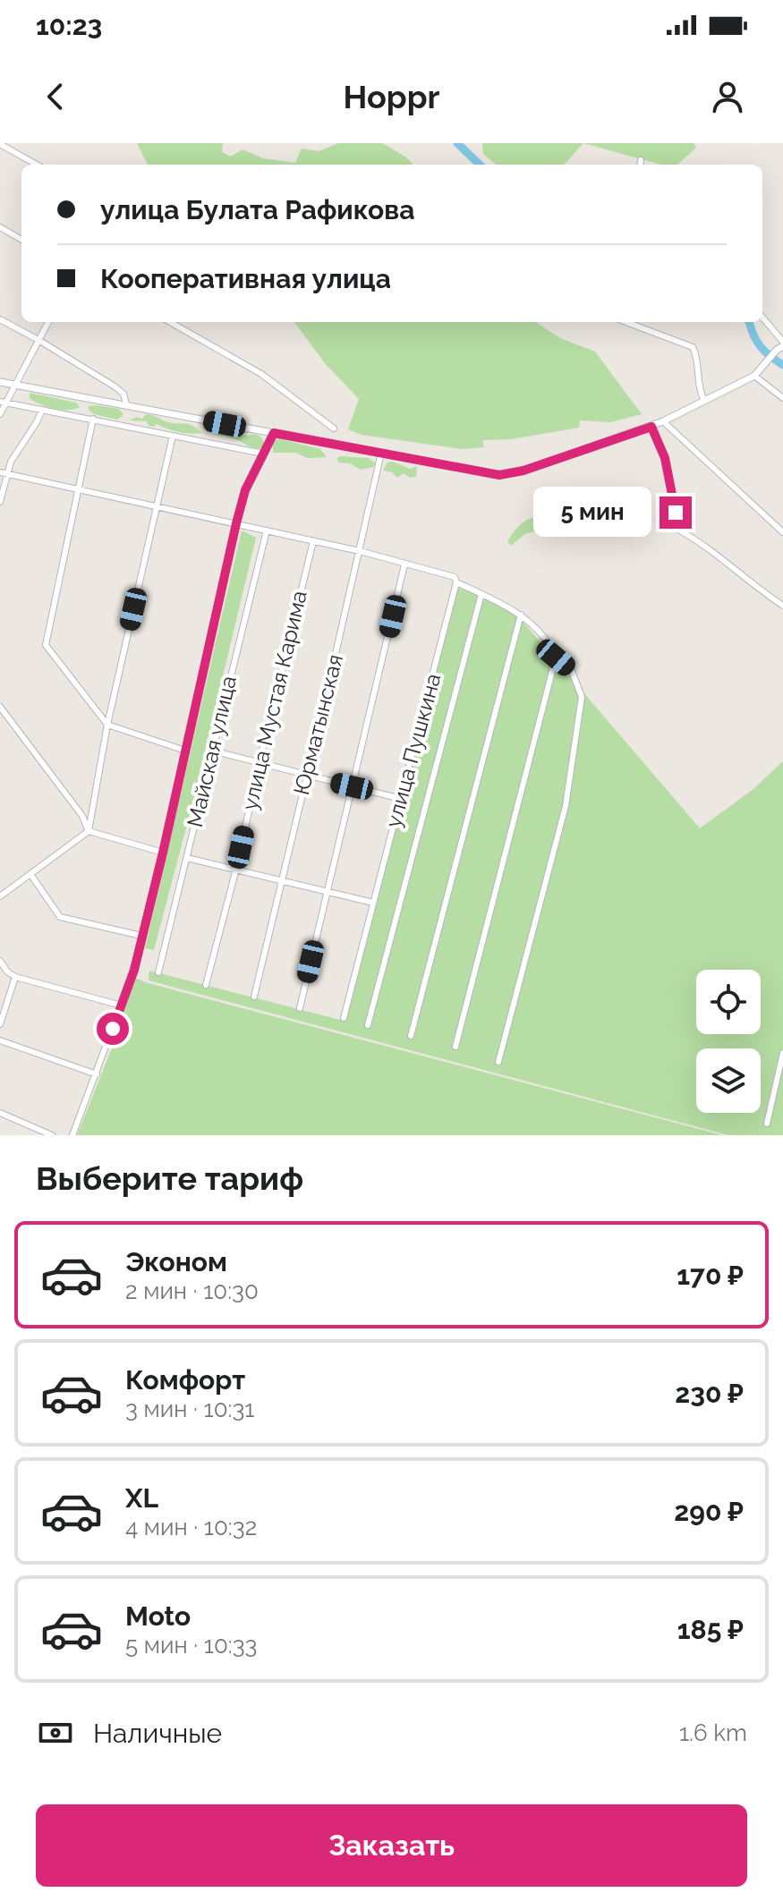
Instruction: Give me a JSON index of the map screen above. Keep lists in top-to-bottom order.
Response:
{
  "streets": {
    "street": [
      "улица Мустая Карима",
      "Юрматынская",
      "улица Пушкина",
      "Майская улица"
    ]
  },
  "page": {
    "status": "10:23",
    "header": "Hoppr",
    "banner": ["улица Булата Рафикова", "Кооперативная улица"],
    "bubble": "5 мин",
    "heading": "Выберите тариф",
    "list": [
      {
        "name": "Эконом",
        "note": "2 мин · 10:30",
        "value": "170 ₽"
      },
      {
        "name": "Комфорт",
        "note": "3 мин · 10:31",
        "value": "230 ₽"
      },
      {
        "name": "XL",
        "note": "4 мин · 10:32",
        "value": "290 ₽"
      },
      {
        "name": "Moto",
        "note": "5 мин · 10:33",
        "value": "185 ₽"
      }
    ],
    "pay": ["Наличные", "1.6 km"],
    "buttons": "Заказать"
  }
}
